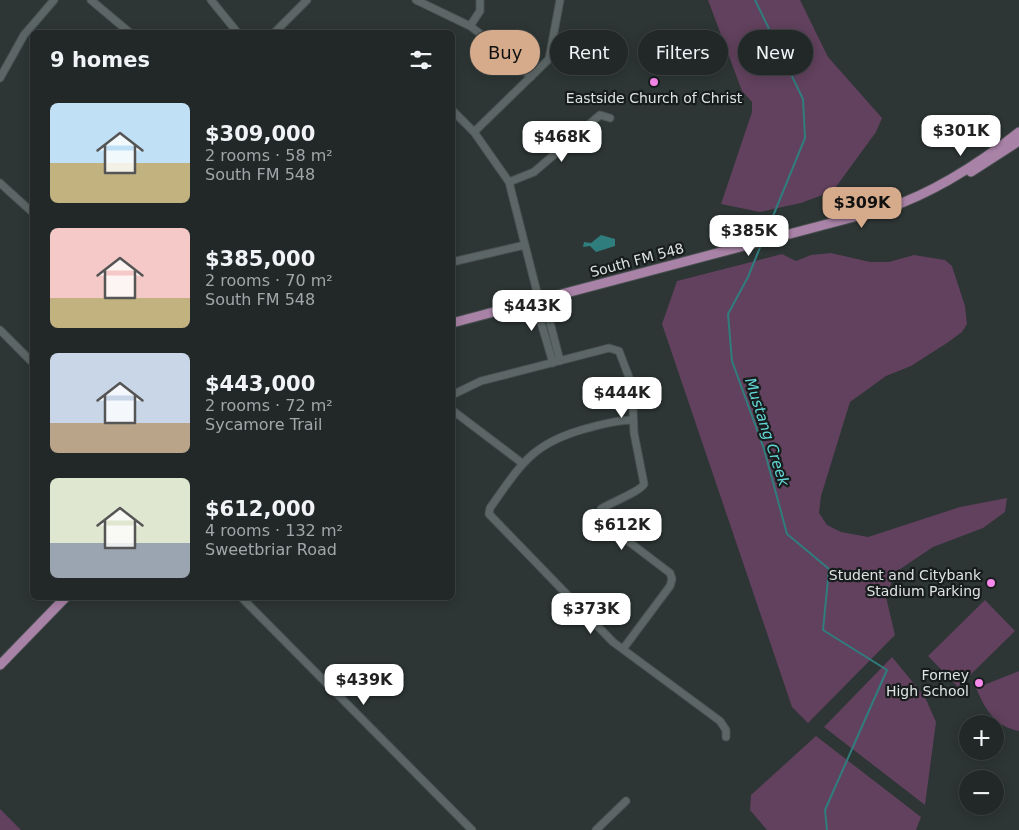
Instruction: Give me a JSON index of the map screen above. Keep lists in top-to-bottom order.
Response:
{
  "streets": {
    "main road": ["South FM 548"]
  },
  "water": ["Mustang Creek"],
  "places": ["Eastside Church of Christ", "Student and Citybank Stadium Parking", "Forney High School"],
  "page": {
    "chip": [
      "Buy",
      "Rent",
      "Filters",
      "New"
    ],
    "heading": "9 homes",
    "list": [
      {
        "name": "$309,000",
        "note": "2 rooms · 58 m² · South FM 548"
      },
      {
        "name": "$385,000",
        "note": "2 rooms · 70 m² · South FM 548"
      },
      {
        "name": "$443,000",
        "note": "2 rooms · 72 m² · Sycamore Trail"
      },
      {
        "name": "$612,000",
        "note": "4 rooms · 132 m² · Sweetbriar Road"
      }
    ],
    "price": [
      "$301K",
      "$468K",
      "$309K",
      "$385K",
      "$443K",
      "$444K",
      "$612K",
      "$373K",
      "$439K"
    ],
    "map_buttons": ["+", "−"]
  }
}
